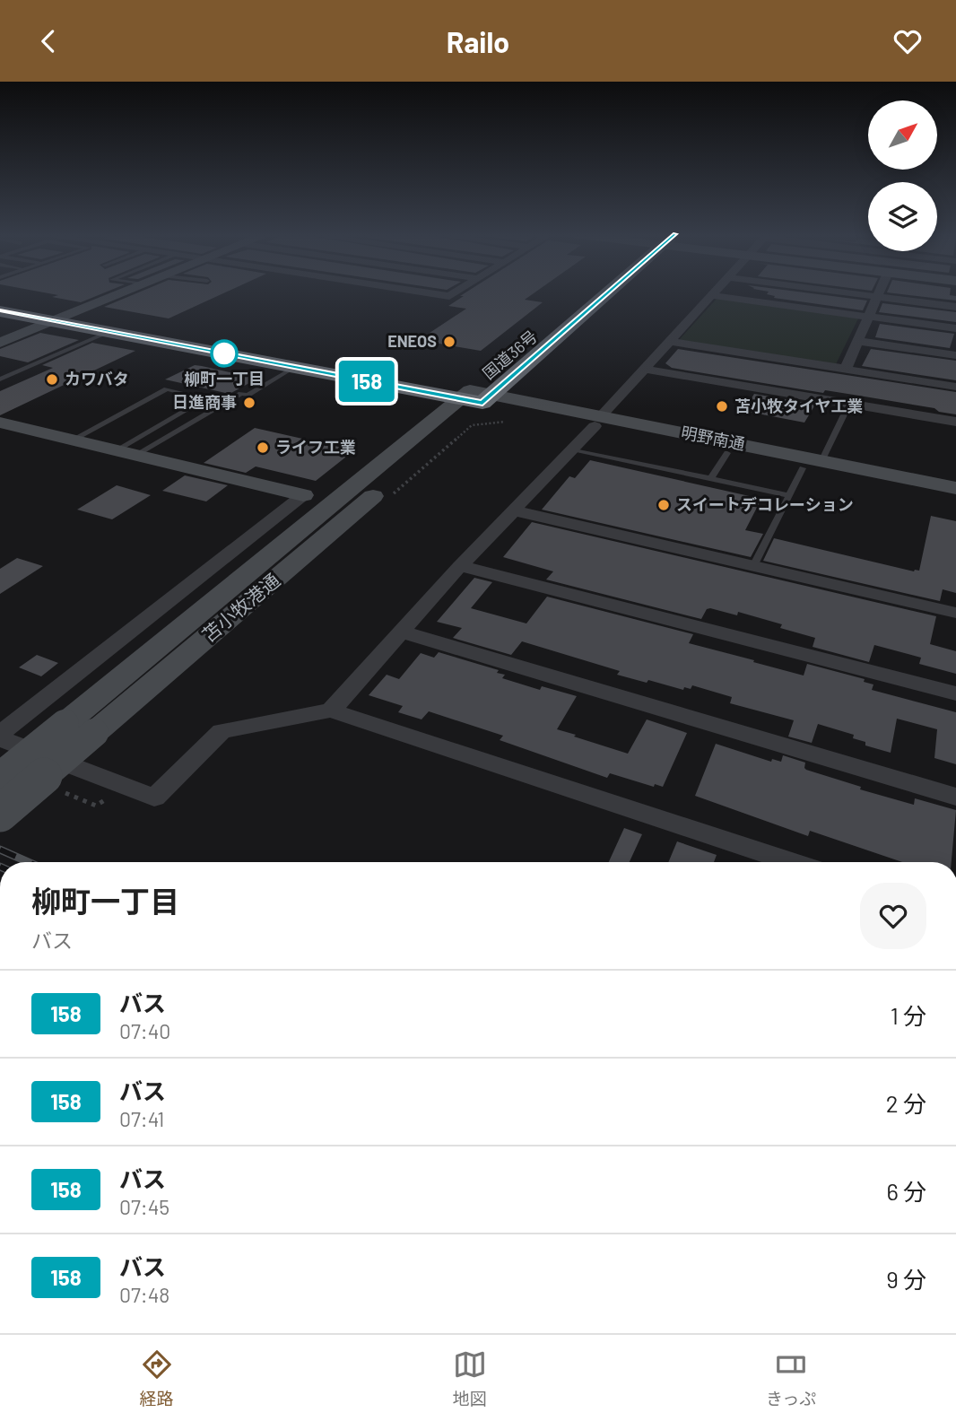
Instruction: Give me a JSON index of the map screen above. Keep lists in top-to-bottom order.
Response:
{
  "streets": {
    "highway": ["国道36号"],
    "street": ["明野南通", "苫小牧港通"]
  },
  "crossings": [
    ["国道36号", "明野南通"],
    ["国道36号", "苫小牧港通"],
    ["明野南通", "苫小牧港通"]
  ],
  "places": [
    "ENEOS",
    "柳町一丁目",
    "カワバタ",
    "日進商事",
    "苫小牧タイヤ工業",
    "ライフ工業",
    "スイートデコレーション"
  ],
  "lines": ["bus line 158"],
  "north": "top right",
  "page": {
    "header": "Railo",
    "on_map": "158",
    "heading": ["柳町一丁目", "バス"],
    "list": [
      {
        "mark": "158",
        "name": "バス",
        "note": "07:40",
        "value": "1 分"
      },
      {
        "mark": "158",
        "name": "バス",
        "note": "07:41",
        "value": "2 分"
      },
      {
        "mark": "158",
        "name": "バス",
        "note": "07:45",
        "value": "6 分"
      },
      {
        "mark": "158",
        "name": "バス",
        "note": "07:48",
        "value": "9 分"
      }
    ],
    "tabs": ["経路", "地図", "きっぷ"]
  }
}
